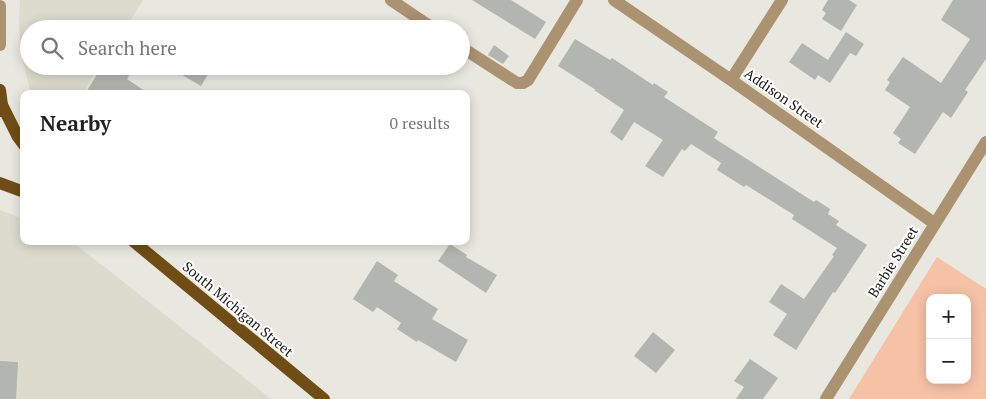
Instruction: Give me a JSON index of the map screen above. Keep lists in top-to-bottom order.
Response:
{
  "streets": {
    "main road": ["South Michigan Street"],
    "street": ["Addison Street", "Barbie Street"]
  },
  "crossings": [
    ["Addison Street", "Barbie Street"]
  ],
  "page": {
    "search": "Search here",
    "heading": ["Nearby", "0 results"],
    "map_buttons": ["+", "−"]
  }
}
